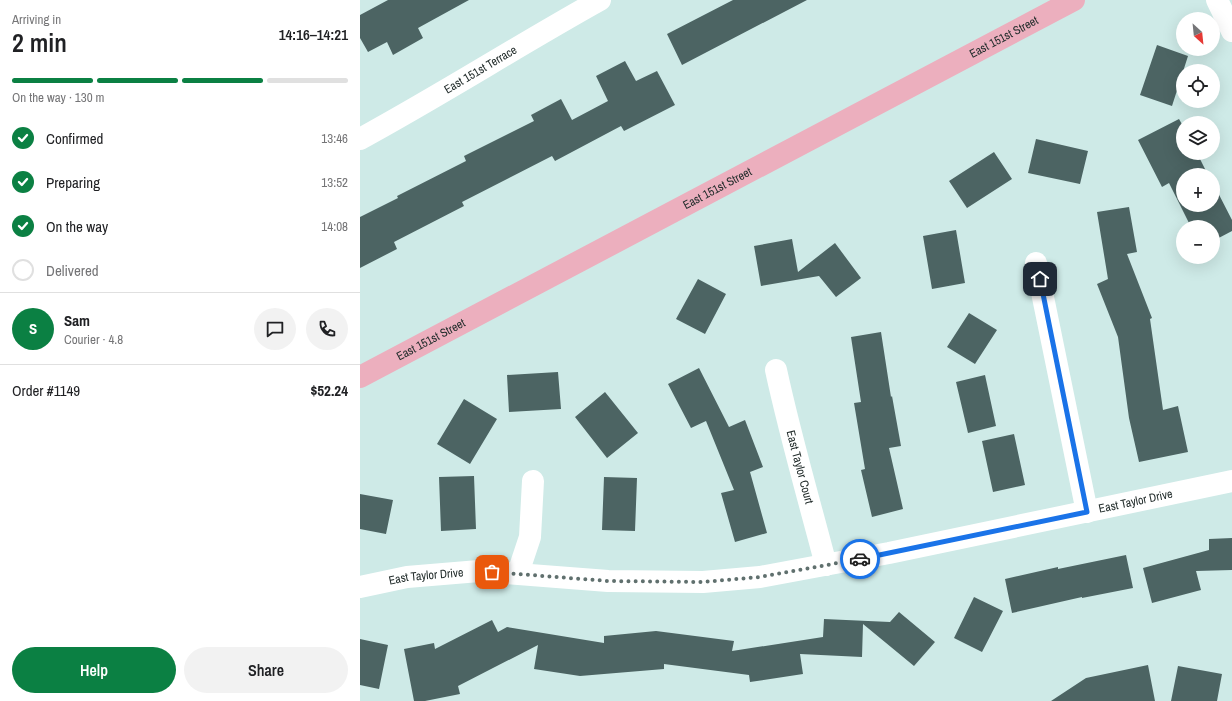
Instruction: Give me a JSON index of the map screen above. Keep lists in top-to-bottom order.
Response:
{
  "streets": {
    "main road": ["East 151st Street"],
    "street": ["East 151st Terrace", "East Taylor Court", "East Taylor Drive"]
  },
  "crossings": [
    ["East Taylor Court", "East Taylor Drive"]
  ],
  "north": "bottom right",
  "page": {
    "heading": ["2 min", "Arriving in", "14:16–14:21"],
    "panel": [
      "Sam",
      "Courier · 4.8",
      "Order #1149",
      "$52.24"
    ],
    "map_buttons": ["+", "−"],
    "bar": "On the way · 130 m",
    "list": [
      ["Confirmed", "13:46"],
      ["Preparing", "13:52"],
      ["On the way", "14:08"],
      "Delivered"
    ],
    "round": "S",
    "buttons": ["Help", "Share"]
  }
}
